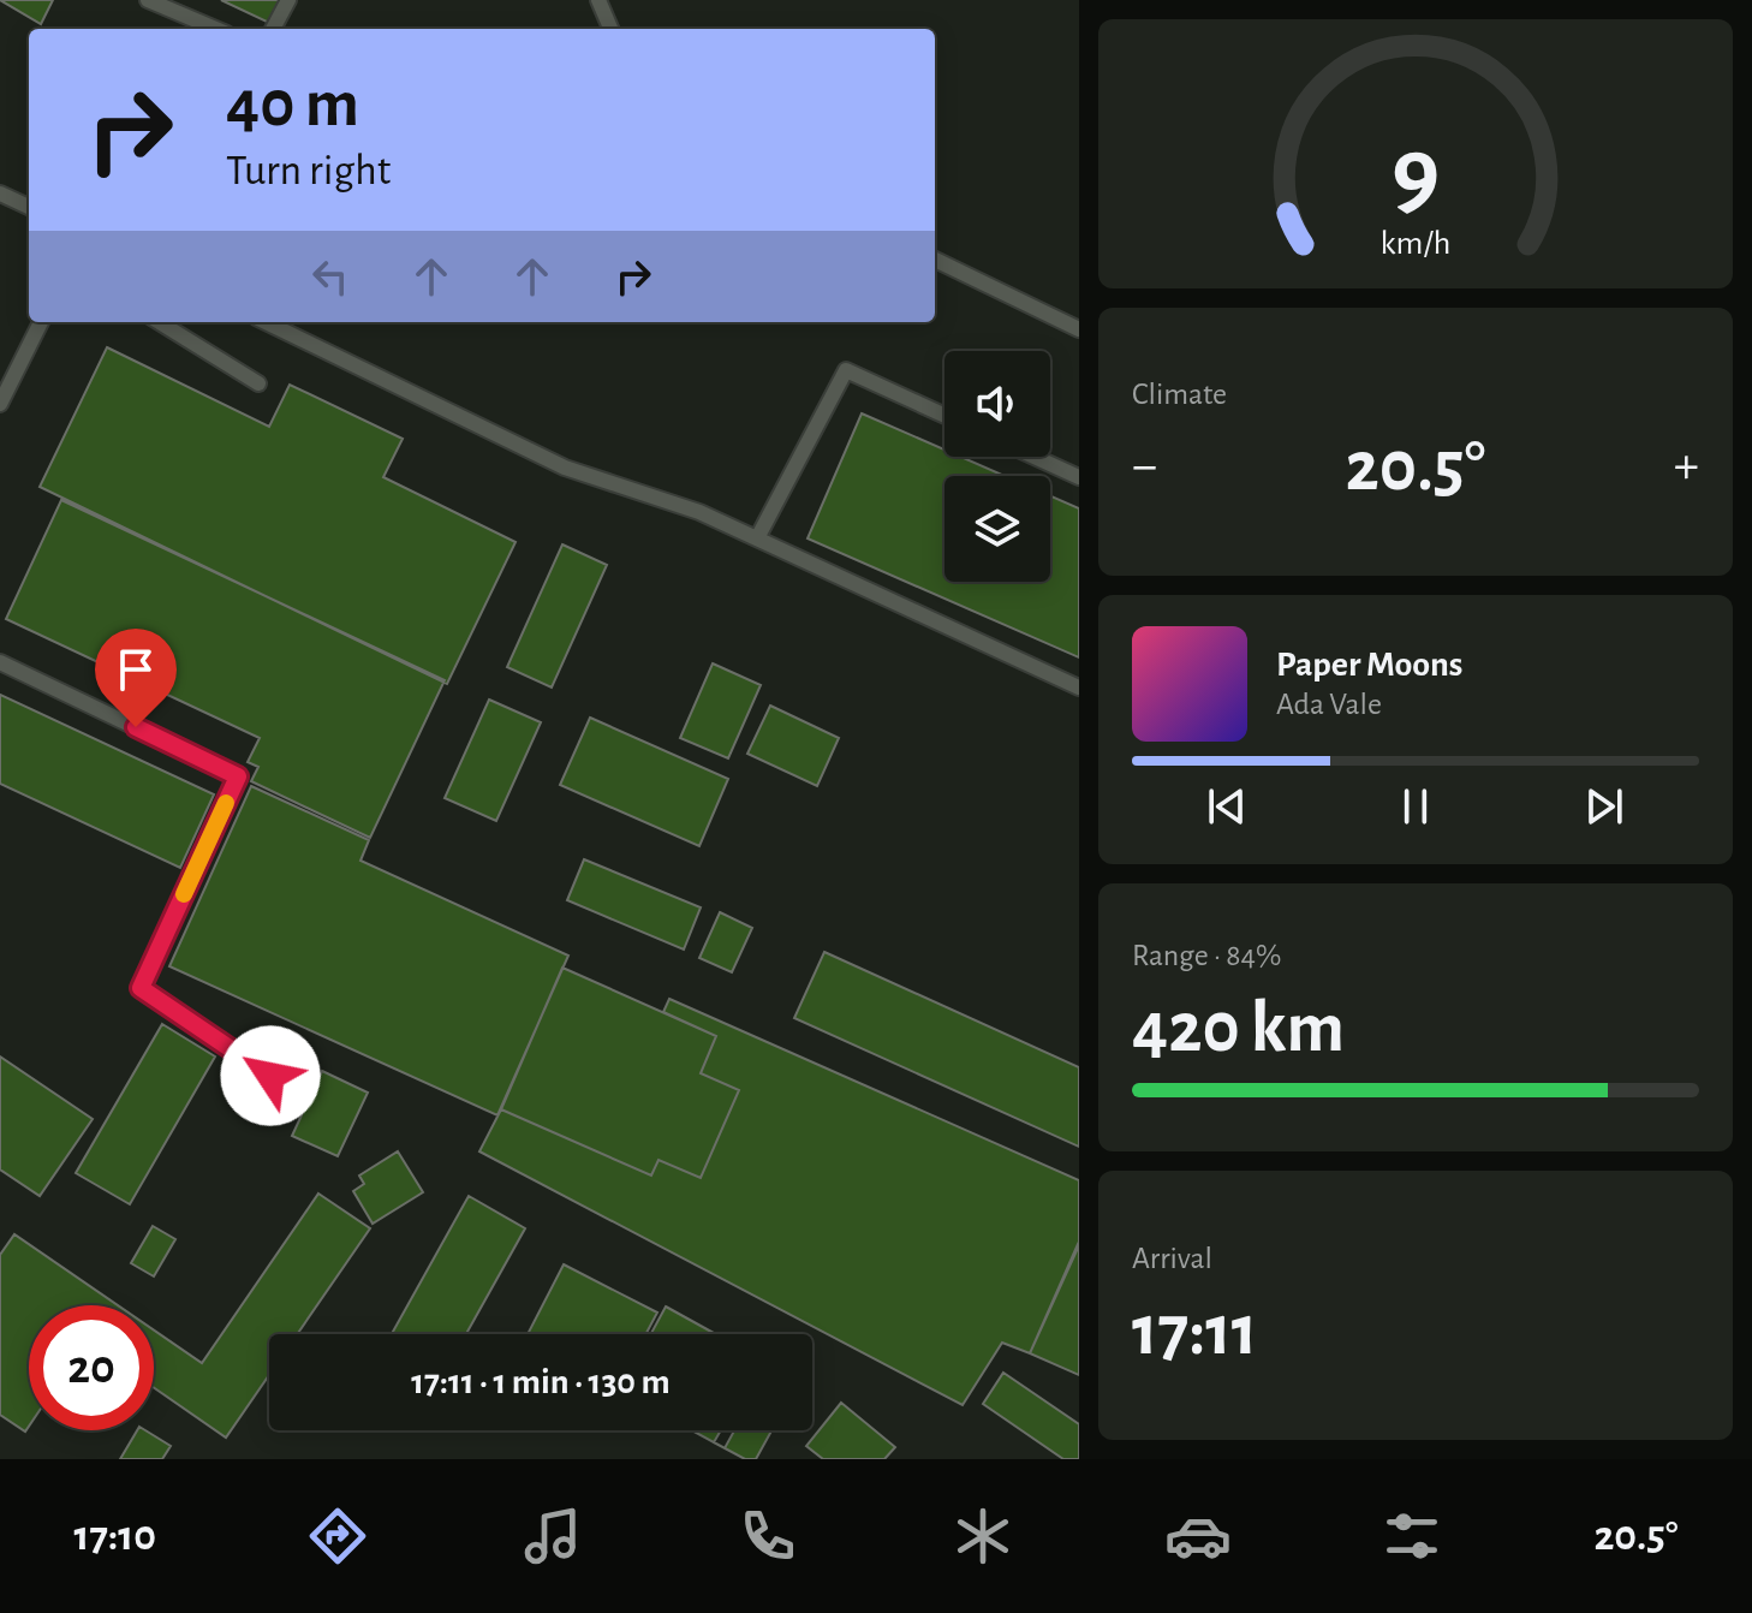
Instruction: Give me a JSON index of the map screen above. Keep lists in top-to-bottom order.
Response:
{
  "page": {
    "turn": ["40 m", "Turn right"],
    "tile": [
      "Climate",
      ["Range · 84%", "420 km"],
      ["Arrival", "17:11"]
    ],
    "heat": ["−", "20.5°", "+"],
    "song": ["Paper Moons", "Ada Vale"],
    "limit": "20",
    "trip": "17:11 · 1 min · 130 m",
    "tabs": ["17:10", "20.5°"],
    "gauge": ["9", "km/h"]
  }
}
